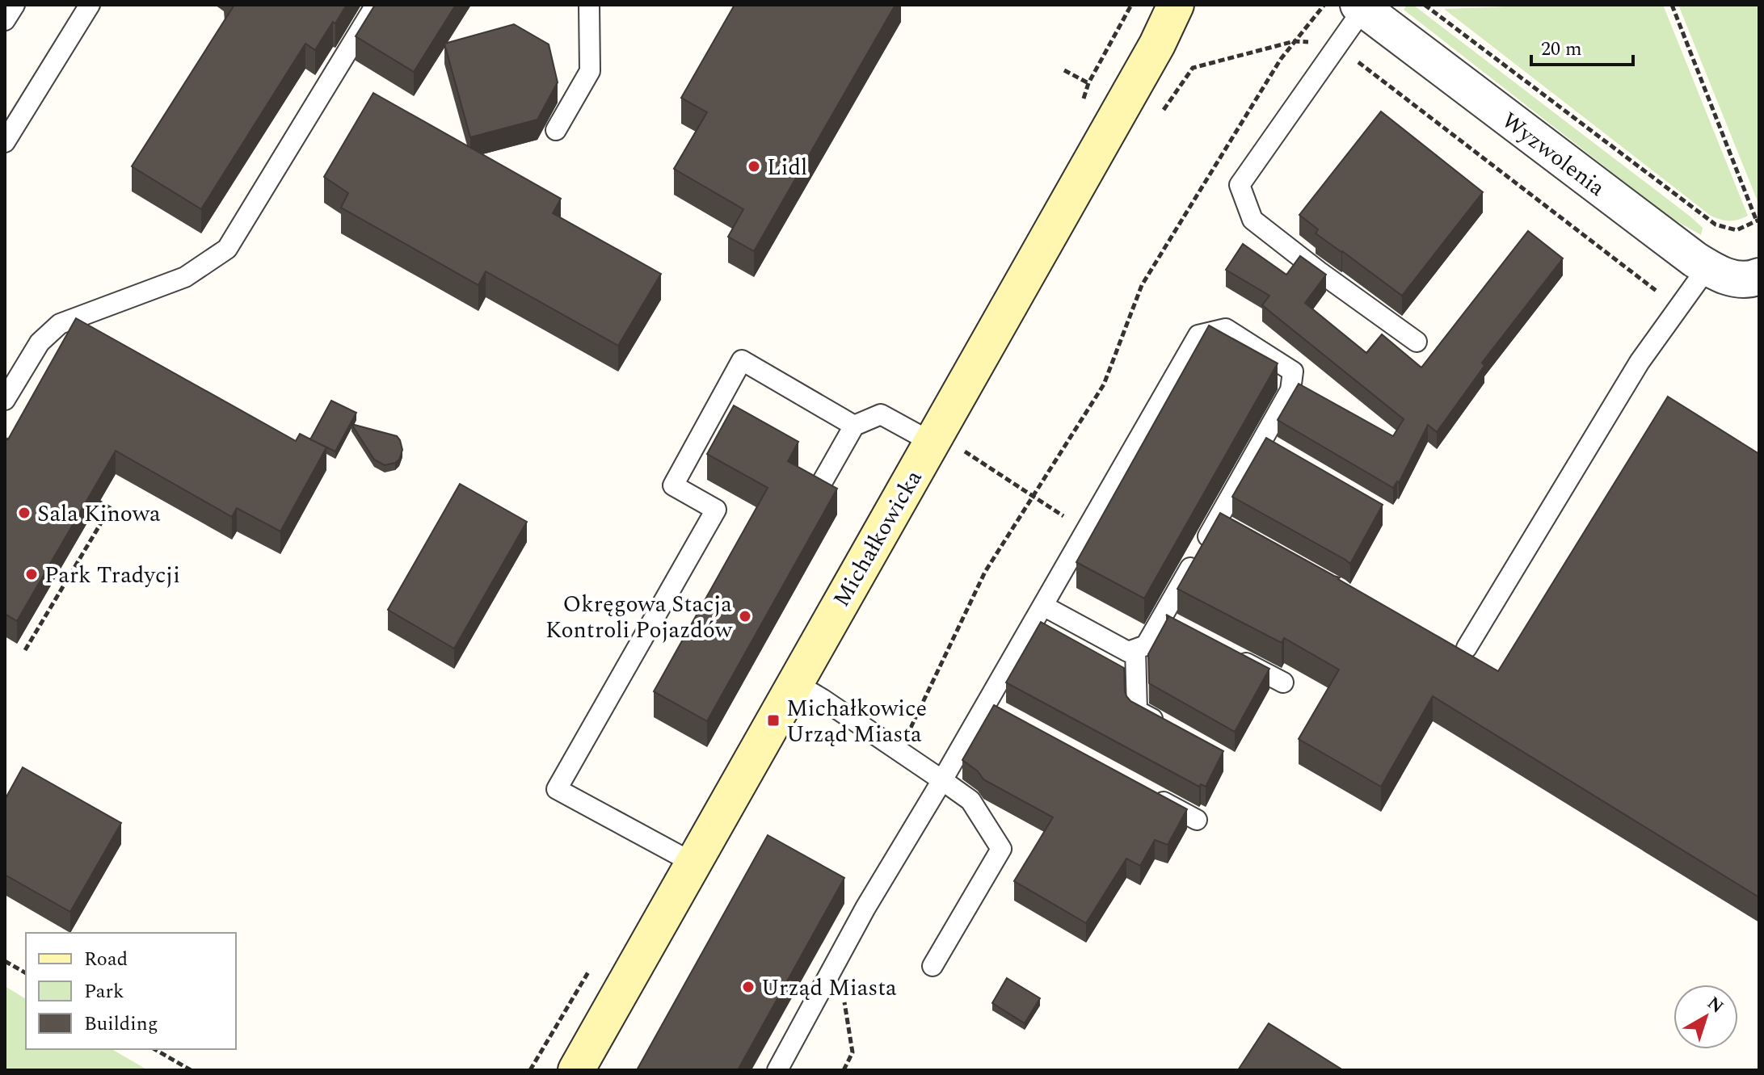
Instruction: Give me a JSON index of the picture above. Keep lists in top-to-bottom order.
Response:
{
  "streets": {
    "street": ["Wyzwolenia", "Michałkowicka"]
  },
  "places": {
    "other": [
      "Lidl",
      "Sala Kinowa",
      "Park Tradycji",
      "Okręgowa Stacja Kontroli Pojazdów",
      "Urząd Miasta"
    ],
    "transit": ["Michałkowice Urząd Miasta"]
  },
  "legend": ["Road", "Park", "Building"],
  "scale_bar": "20 m",
  "north": "top right"
}
